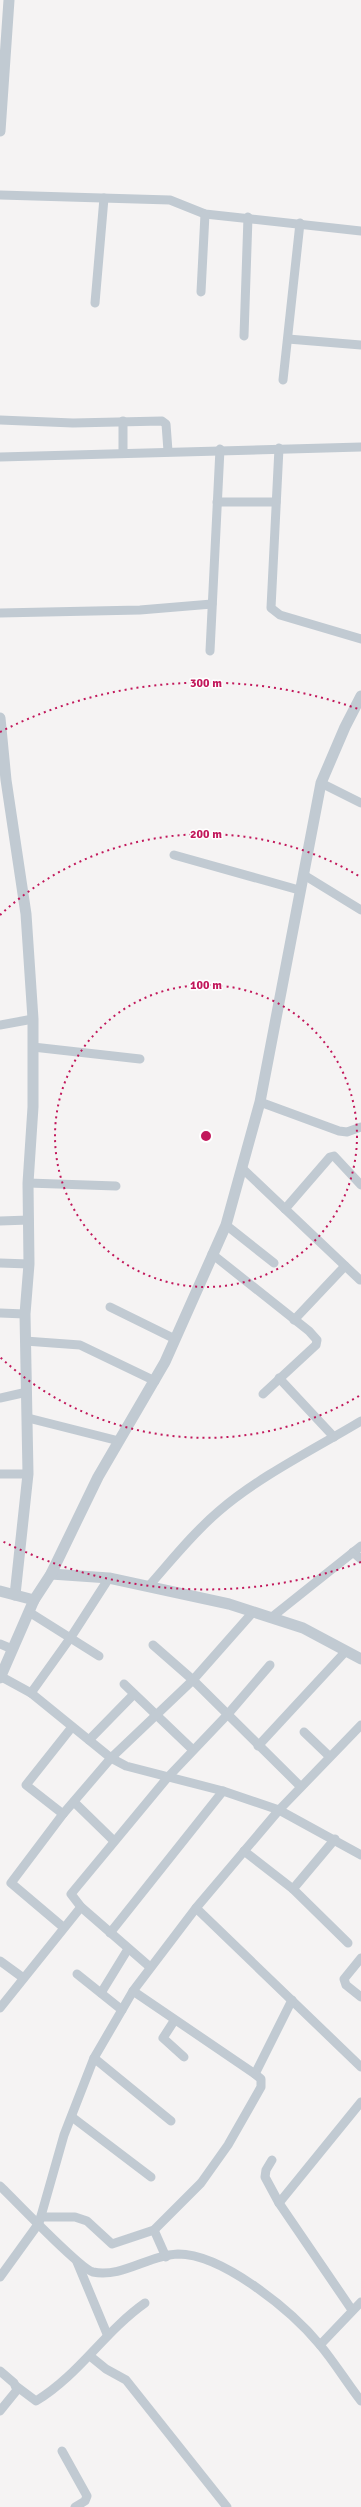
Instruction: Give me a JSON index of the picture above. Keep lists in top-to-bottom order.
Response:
{
  "rings": ["300 m", "200 m", "100 m"]
}
